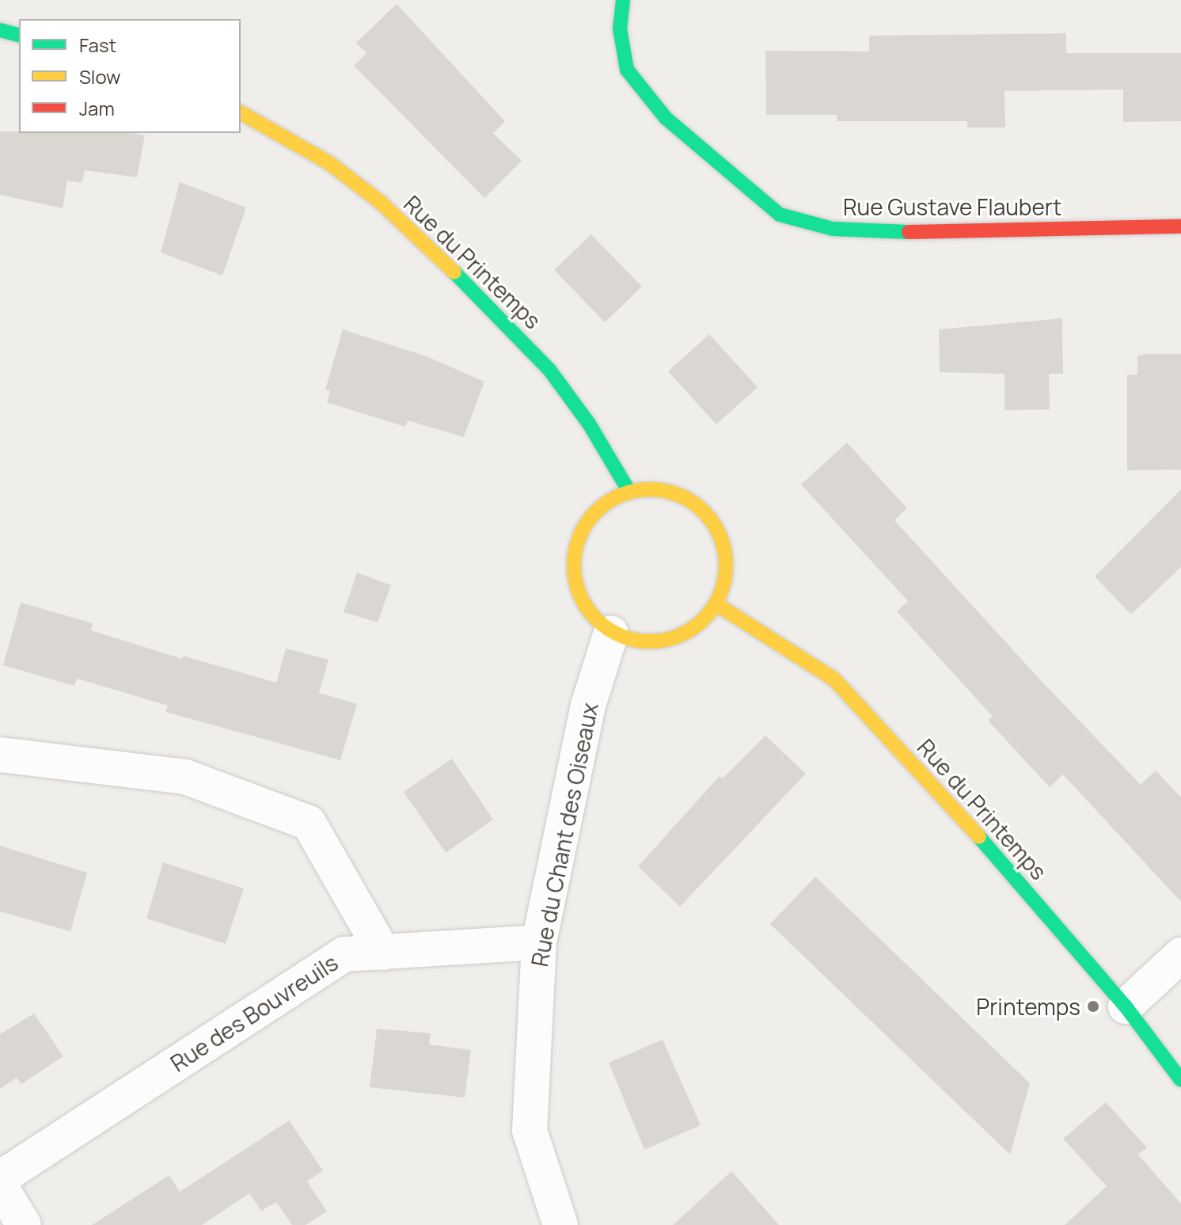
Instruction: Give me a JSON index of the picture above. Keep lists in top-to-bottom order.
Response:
{
  "streets": {
    "main road": ["Rue Gustave Flaubert", "Rue du Printemps"],
    "street": ["Rue du Chant des Oiseaux", "Rue des Bouvreuils"]
  },
  "crossings": [
    ["Rue du Printemps", "Rue du Chant des Oiseaux"],
    ["Rue du Chant des Oiseaux", "Rue des Bouvreuils"]
  ],
  "places": ["Printemps"],
  "legend": ["Fast", "Slow", "Jam"]
}
